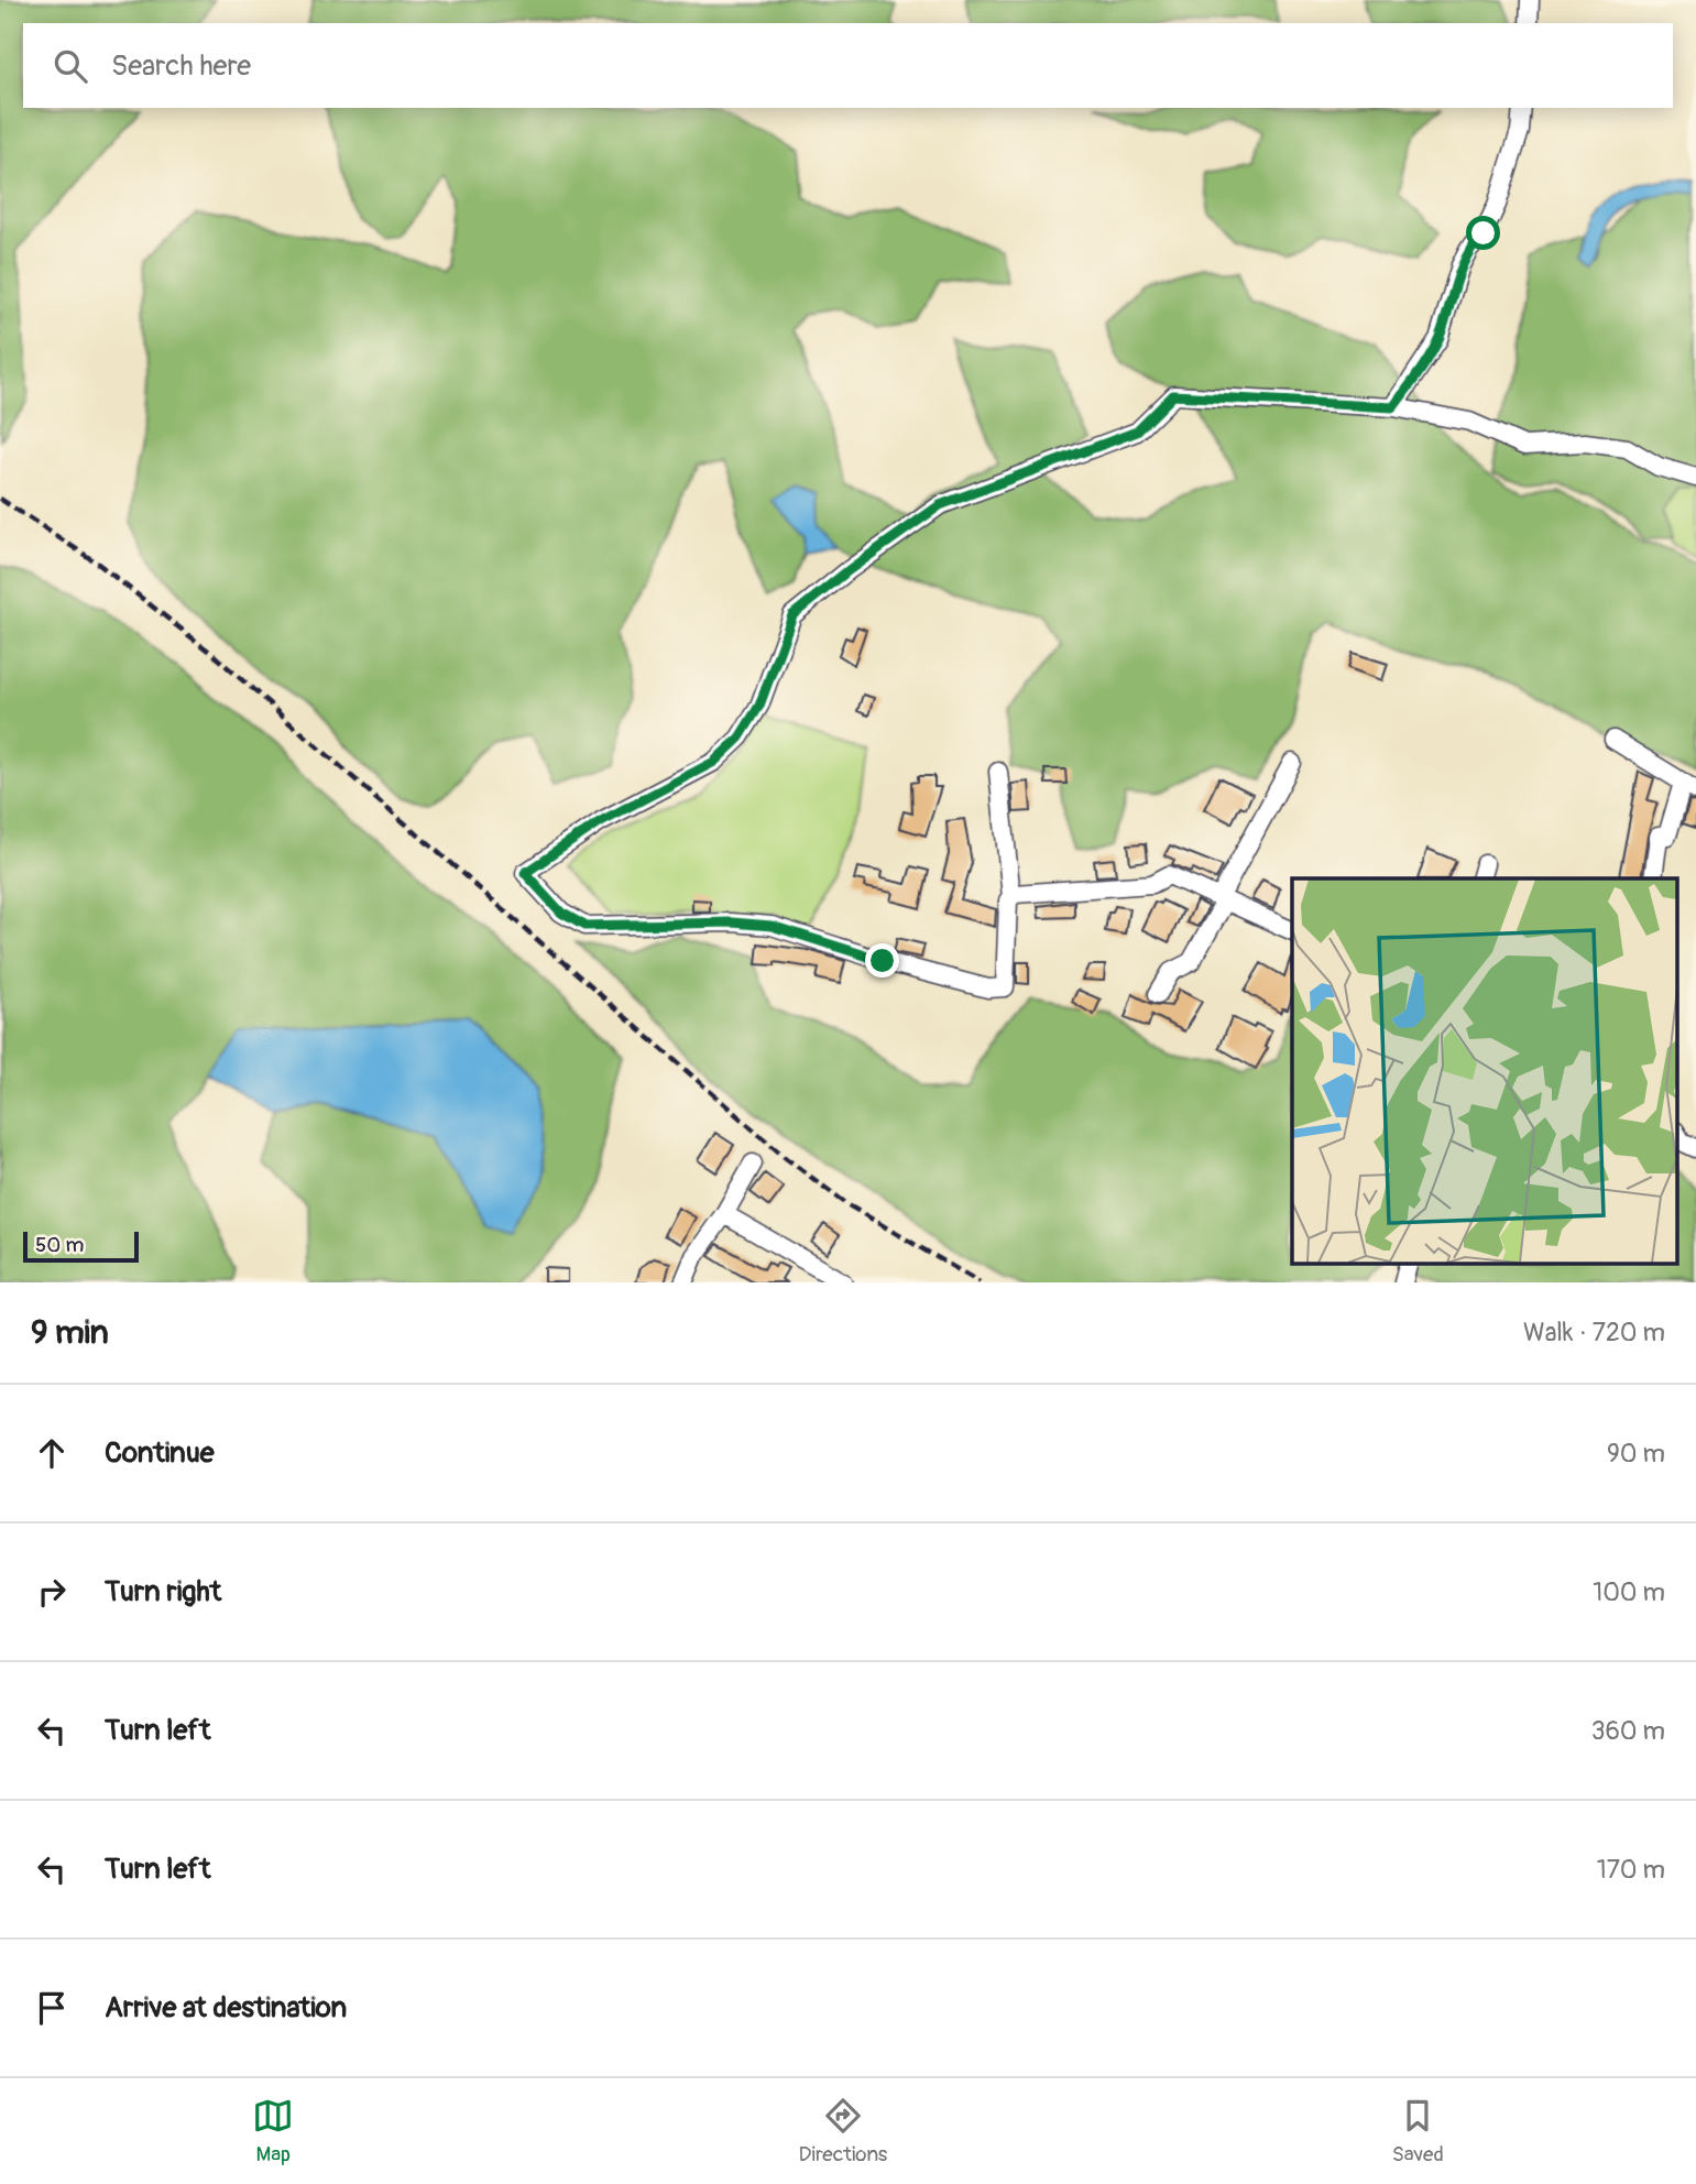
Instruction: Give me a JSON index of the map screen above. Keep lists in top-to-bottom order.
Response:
{
  "scale_bar": "50 m",
  "page": {
    "search": "Search here",
    "scale": "50 m",
    "heading": ["9 min", "Walk · 720 m"],
    "list": [
      ["Continue", "90 m"],
      ["Turn right", "100 m"],
      ["Turn left", "360 m"],
      ["Turn left", "170 m"],
      "Arrive at destination"
    ],
    "nav": ["Map", "Directions", "Saved"]
  }
}
